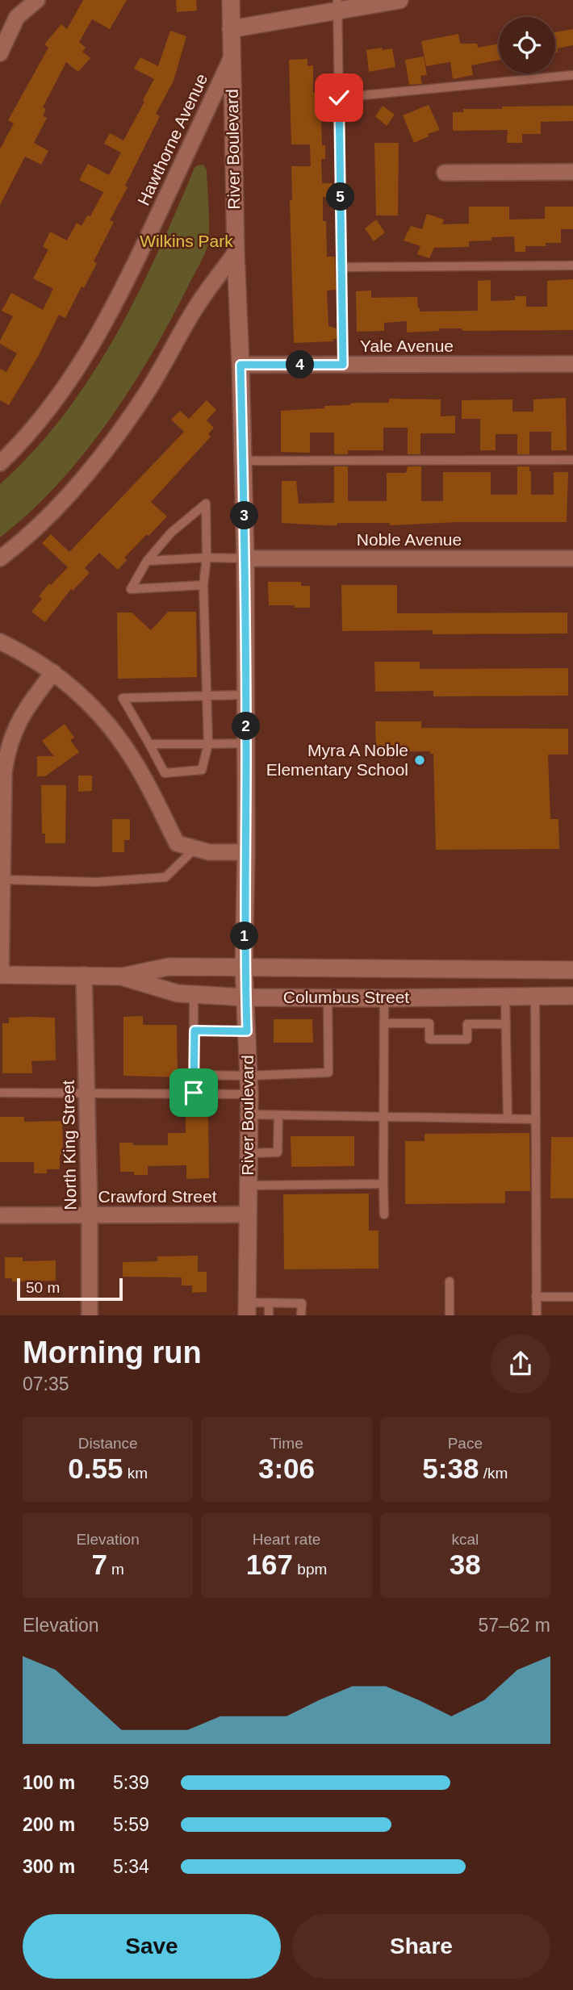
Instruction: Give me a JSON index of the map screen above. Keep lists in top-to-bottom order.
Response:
{
  "streets": {
    "main road": ["River Boulevard", "Columbus Street"],
    "street": [
      "Hawthorne Avenue",
      "Yale Avenue",
      "Noble Avenue",
      "North King Street",
      "Crawford Street"
    ]
  },
  "crossings": [
    ["Hawthorne Avenue", "River Boulevard"],
    ["River Boulevard", "Yale Avenue"],
    ["River Boulevard", "Noble Avenue"],
    ["River Boulevard", "Columbus Street"],
    ["River Boulevard", "Crawford Street"],
    ["Columbus Street", "North King Street"],
    ["North King Street", "Crawford Street"]
  ],
  "parks": ["Wilkins Park"],
  "places": ["Myra A Noble Elementary School"],
  "scale_bar": "50 m",
  "page": {
    "pins": [
      "5",
      "4",
      "3",
      "2",
      "1"
    ],
    "scale": "50 m",
    "heading": ["Morning run", "07:35"],
    "stats": [
      ["Distance", "0.55 km"],
      ["Time", "3:06"],
      ["Pace", "5:38 /km"],
      ["Elevation", "7 m"],
      ["Heart rate", "167 bpm"],
      ["kcal", "38"]
    ],
    "chart": ["Elevation", "57–62 m"],
    "list": [
      {
        "name": "100 m",
        "note": "5:39"
      },
      {
        "name": "200 m",
        "note": "5:59"
      },
      {
        "name": "300 m",
        "note": "5:34"
      }
    ],
    "buttons": ["Save", "Share"]
  }
}
